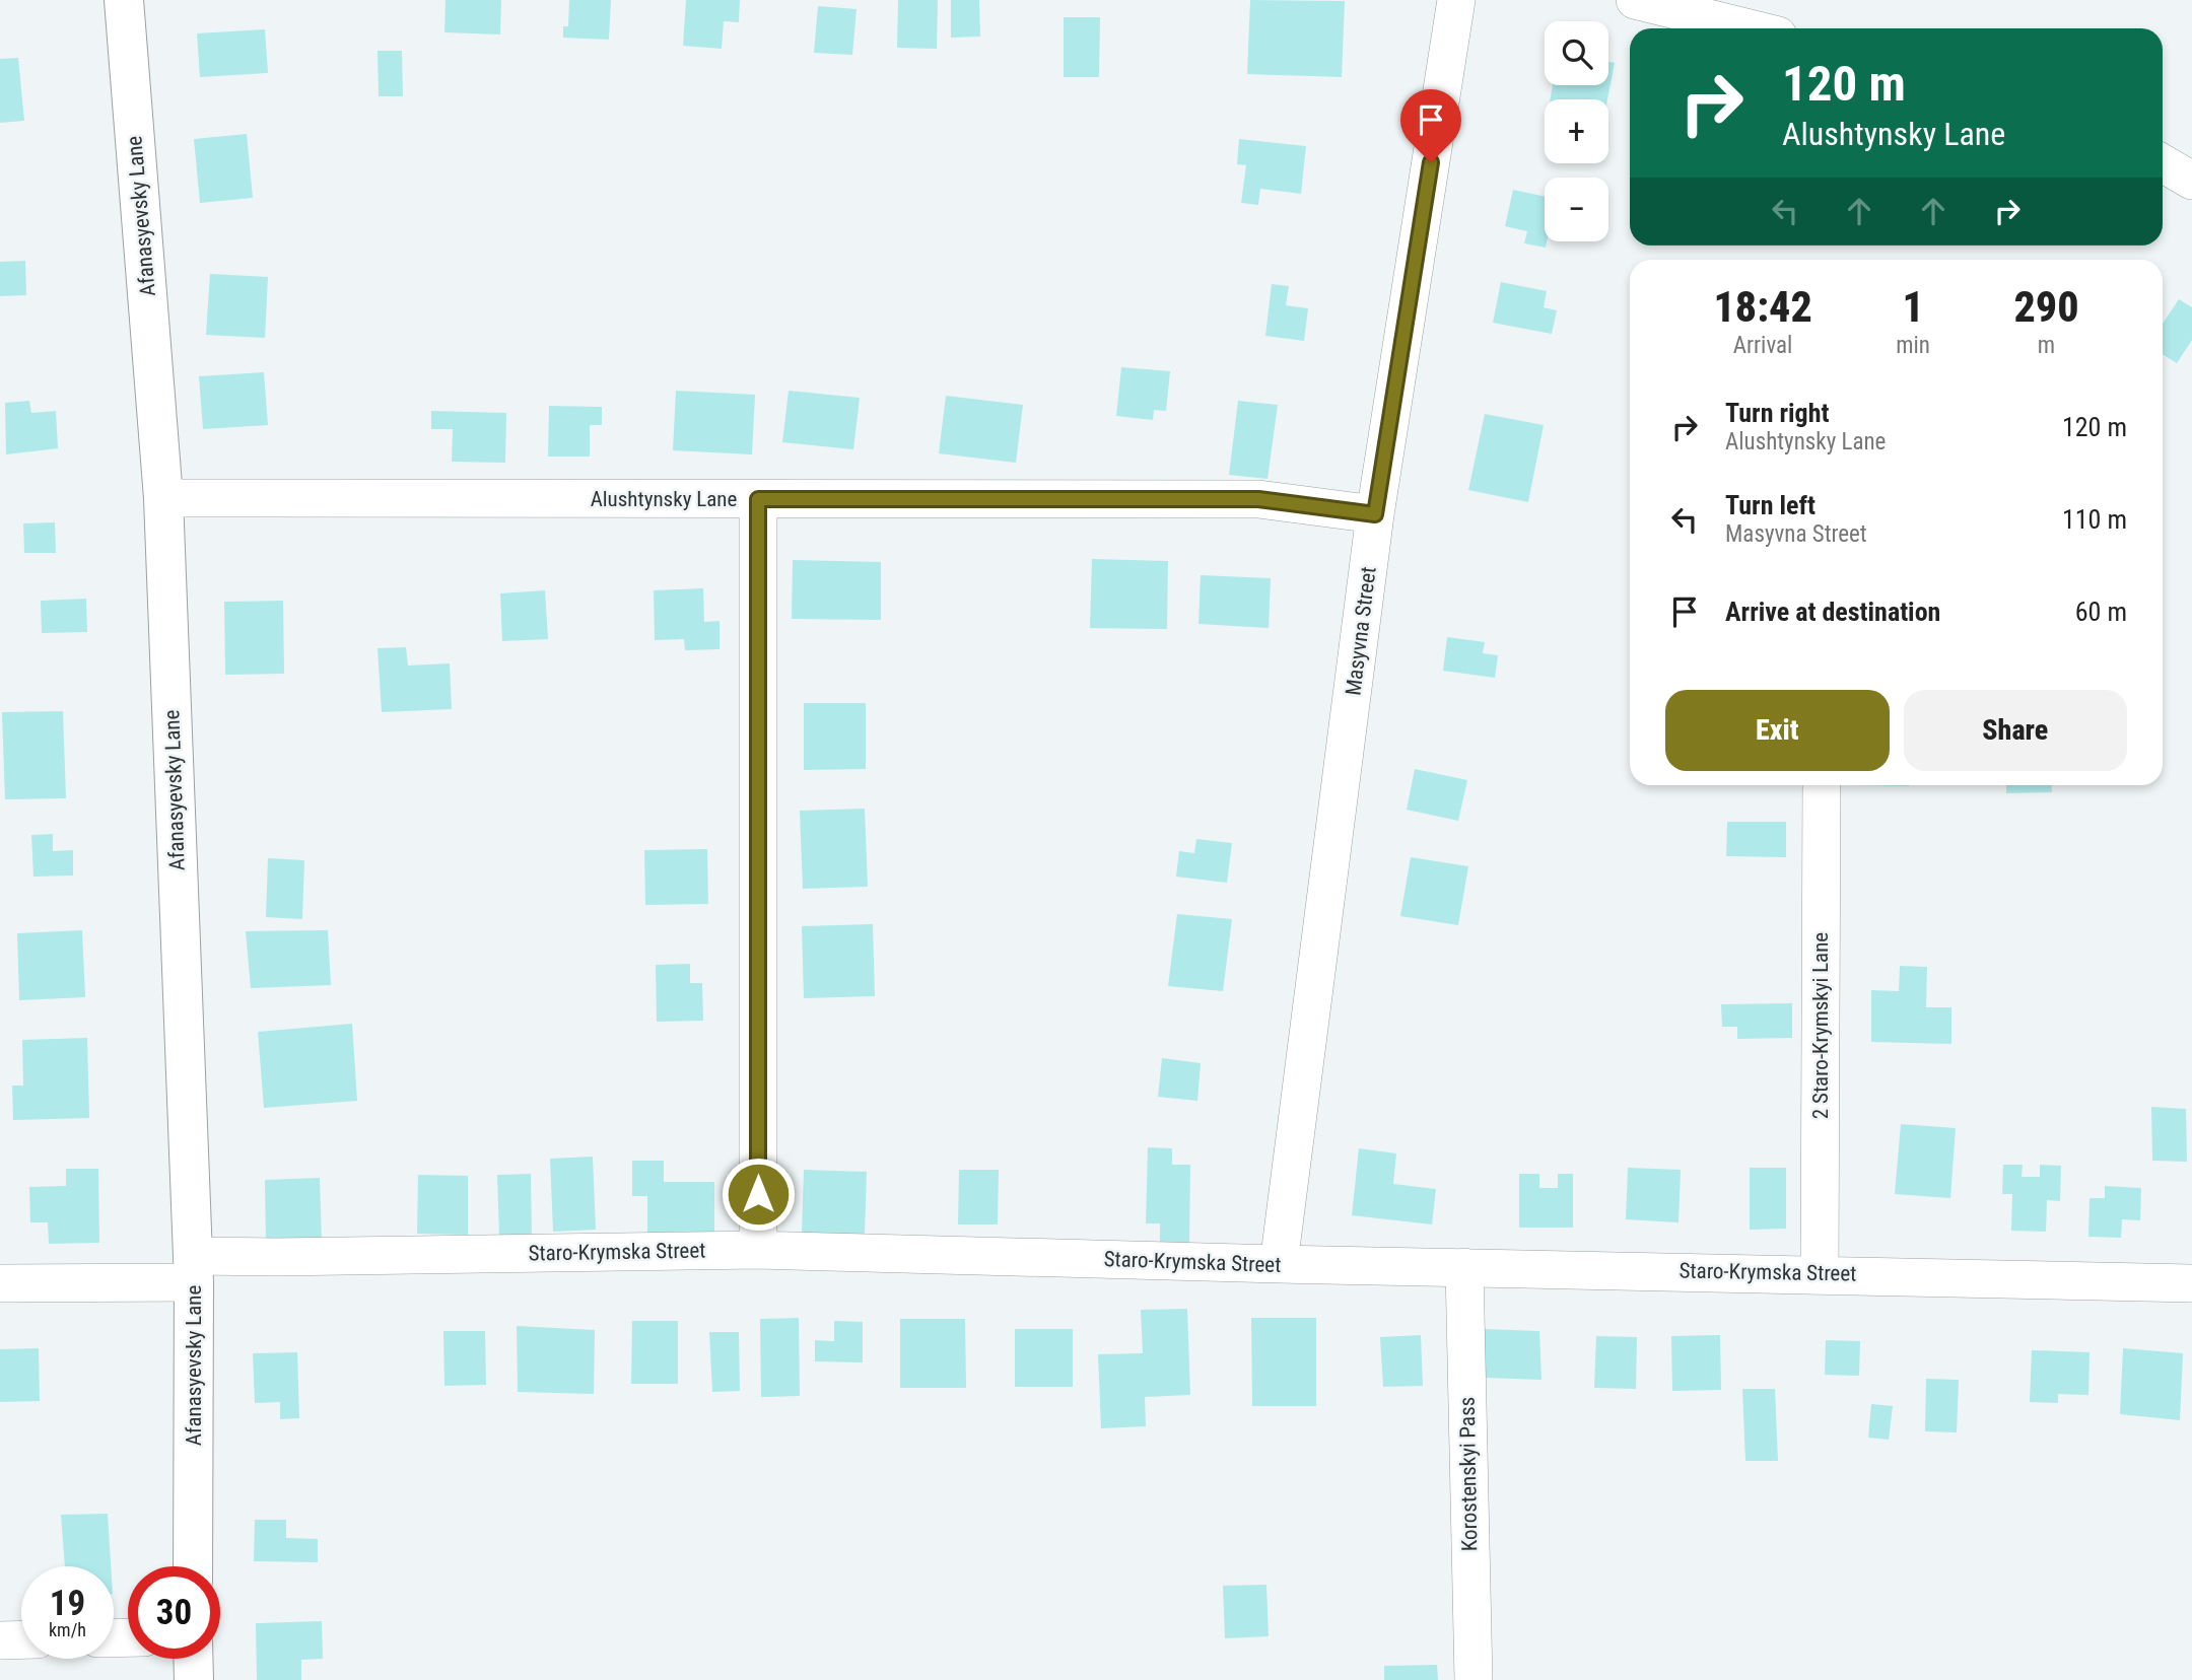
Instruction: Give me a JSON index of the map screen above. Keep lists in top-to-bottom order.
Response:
{
  "streets": {
    "street": [
      "Afanasyevsky Lane",
      "Alushtynsky Lane",
      "Masyvna Street",
      "2 Staro-Krymskyi Lane",
      "Staro-Krymska Street",
      "Korostenskyi Pass"
    ]
  },
  "crossings": [
    ["Afanasyevsky Lane", "Alushtynsky Lane"],
    ["Afanasyevsky Lane", "Staro-Krymska Street"],
    ["Alushtynsky Lane", "Masyvna Street"],
    ["Masyvna Street", "Staro-Krymska Street"],
    ["2 Staro-Krymskyi Lane", "Staro-Krymska Street"],
    ["Staro-Krymska Street", "Korostenskyi Pass"]
  ],
  "page": {
    "map_buttons": ["+", "−"],
    "turn": ["120 m", "Alushtynsky Lane"],
    "eta": [
      "18:42",
      "Arrival",
      "1",
      "min",
      "290",
      "m"
    ],
    "list": [
      {
        "name": "Turn right",
        "note": "Alushtynsky Lane",
        "value": "120 m"
      },
      {
        "name": "Turn left",
        "note": "Masyvna Street",
        "value": "110 m"
      },
      {
        "name": "Arrive at destination",
        "value": "60 m"
      }
    ],
    "buttons": ["Exit", "Share"],
    "speed": "19 km/h",
    "limit": "30"
  }
}
